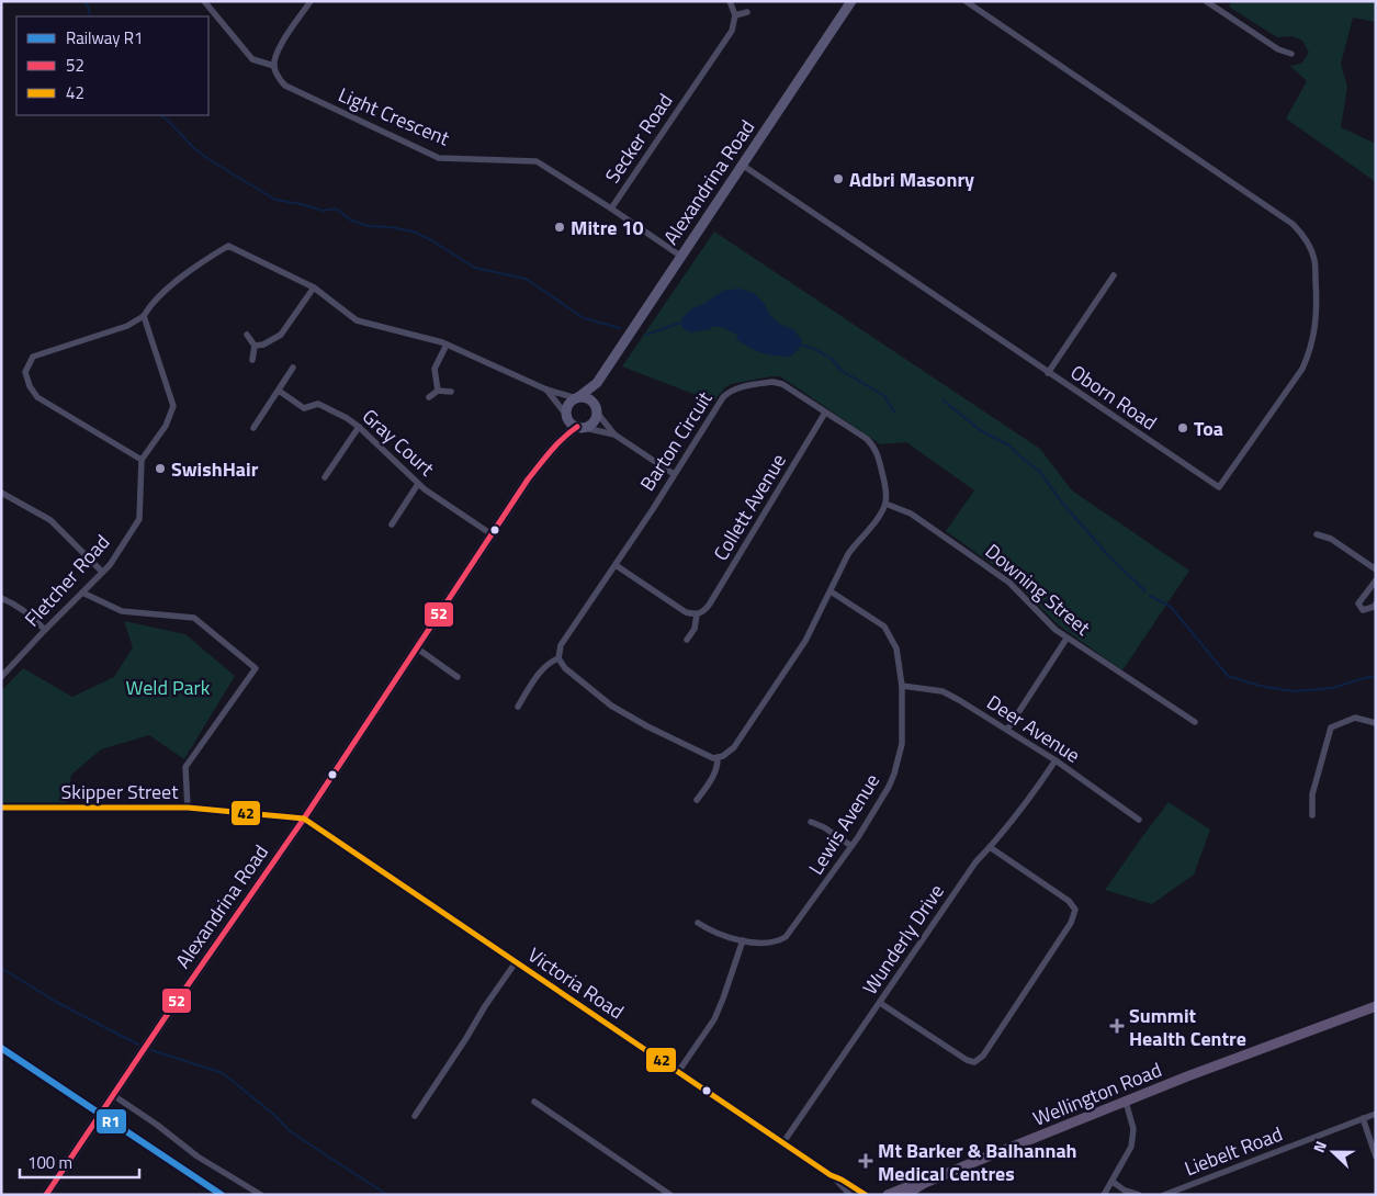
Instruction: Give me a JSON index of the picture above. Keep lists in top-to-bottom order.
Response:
{
  "streets": {
    "main road": ["Alexandrina Road", "Wellington Road"],
    "street": [
      "Light Crescent",
      "Secker Road",
      "Oborn Road",
      "Barton Circuit",
      "Gray Court",
      "Collett Avenue",
      "Fletcher Road",
      "Downing Street",
      "Deer Avenue",
      "Skipper Street",
      "Lewis Avenue",
      "Wunderly Drive",
      "Victoria Road",
      "Liebelt Road"
    ]
  },
  "crossings": [
    ["Light Crescent", "Secker Road"],
    ["Secker Road", "Alexandrina Road"],
    ["Alexandrina Road", "Oborn Road"],
    ["Alexandrina Road", "Gray Court"],
    ["Alexandrina Road", "Skipper Street"],
    ["Alexandrina Road", "Victoria Road"],
    ["Barton Circuit", "Collett Avenue"],
    ["Barton Circuit", "Downing Street"],
    ["Deer Avenue", "Lewis Avenue"],
    ["Deer Avenue", "Wunderly Drive"],
    ["Skipper Street", "Victoria Road"],
    ["Wunderly Drive", "Victoria Road"]
  ],
  "parks": ["Weld Park"],
  "places": {
    "other": [
      "Adbri Masonry",
      "Mitre 10",
      "Toa",
      "SwishHair"
    ],
    "health": ["Summit Health Centre", "Mt Barker & Balhannah Medical Centres"]
  },
  "lines": ["transit line 52", "transit line 42", "rail line R1"],
  "legend": ["Railway R1", "52", "42"],
  "scale_bar": "100 m",
  "north": "left"
}
